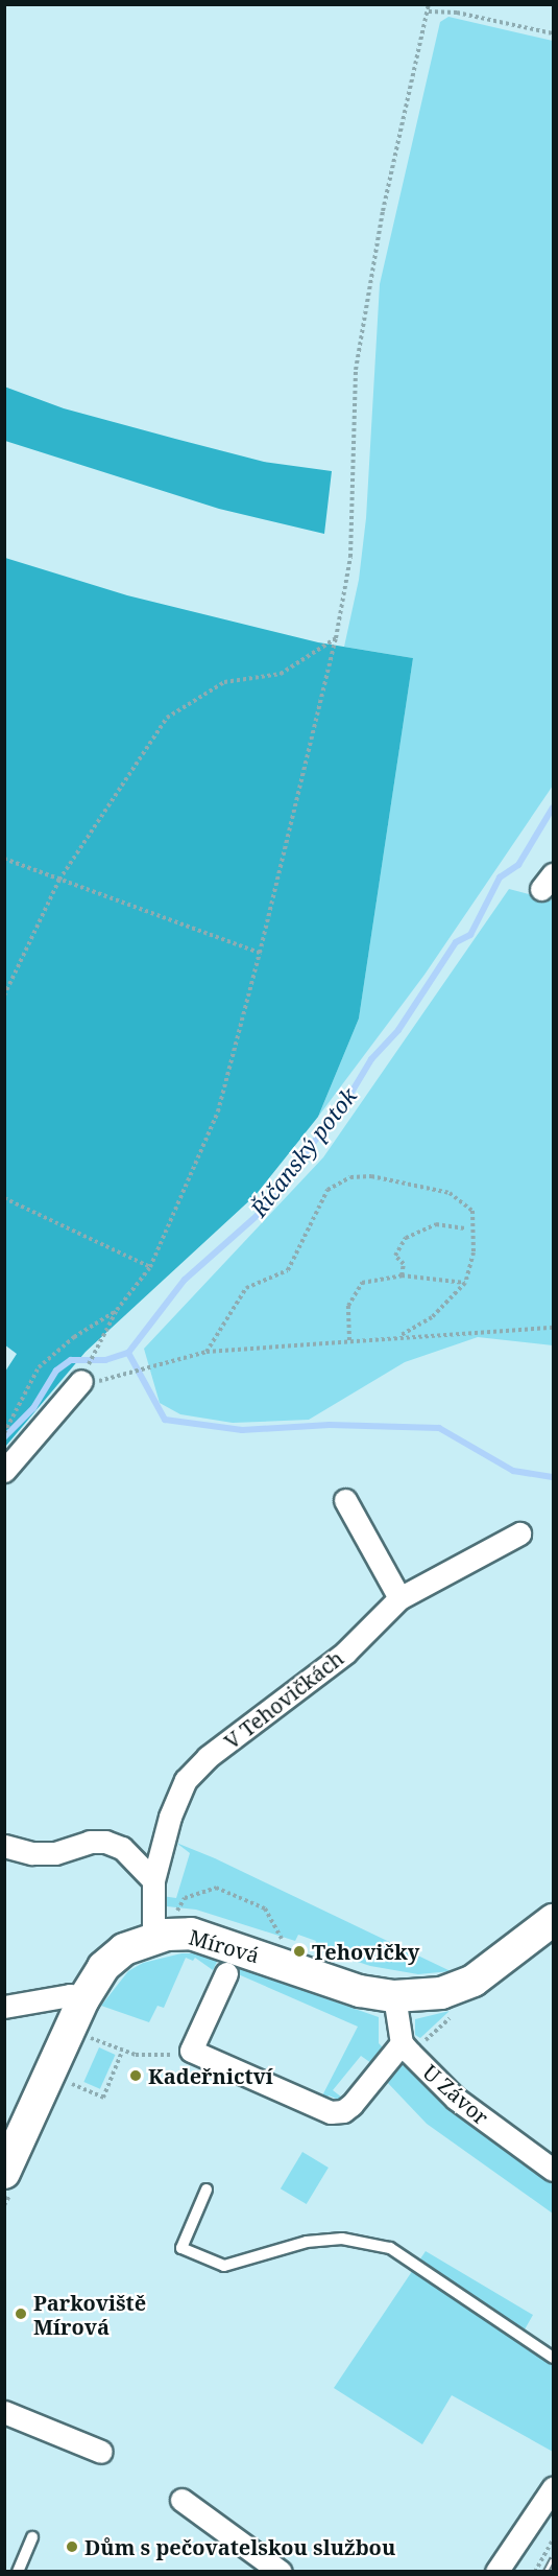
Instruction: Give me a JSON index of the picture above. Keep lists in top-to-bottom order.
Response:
{
  "streets": {
    "street": ["V Tehovičkách", "Mírová", "U Závor"]
  },
  "crossings": [
    ["V Tehovičkách", "Mírová"]
  ],
  "water": ["Říčanský potok"],
  "places": [
    "Tehovičky",
    "Kadeřnictví",
    "Parkoviště Mírová",
    "Dům s pečovatelskou službou"
  ]
}
